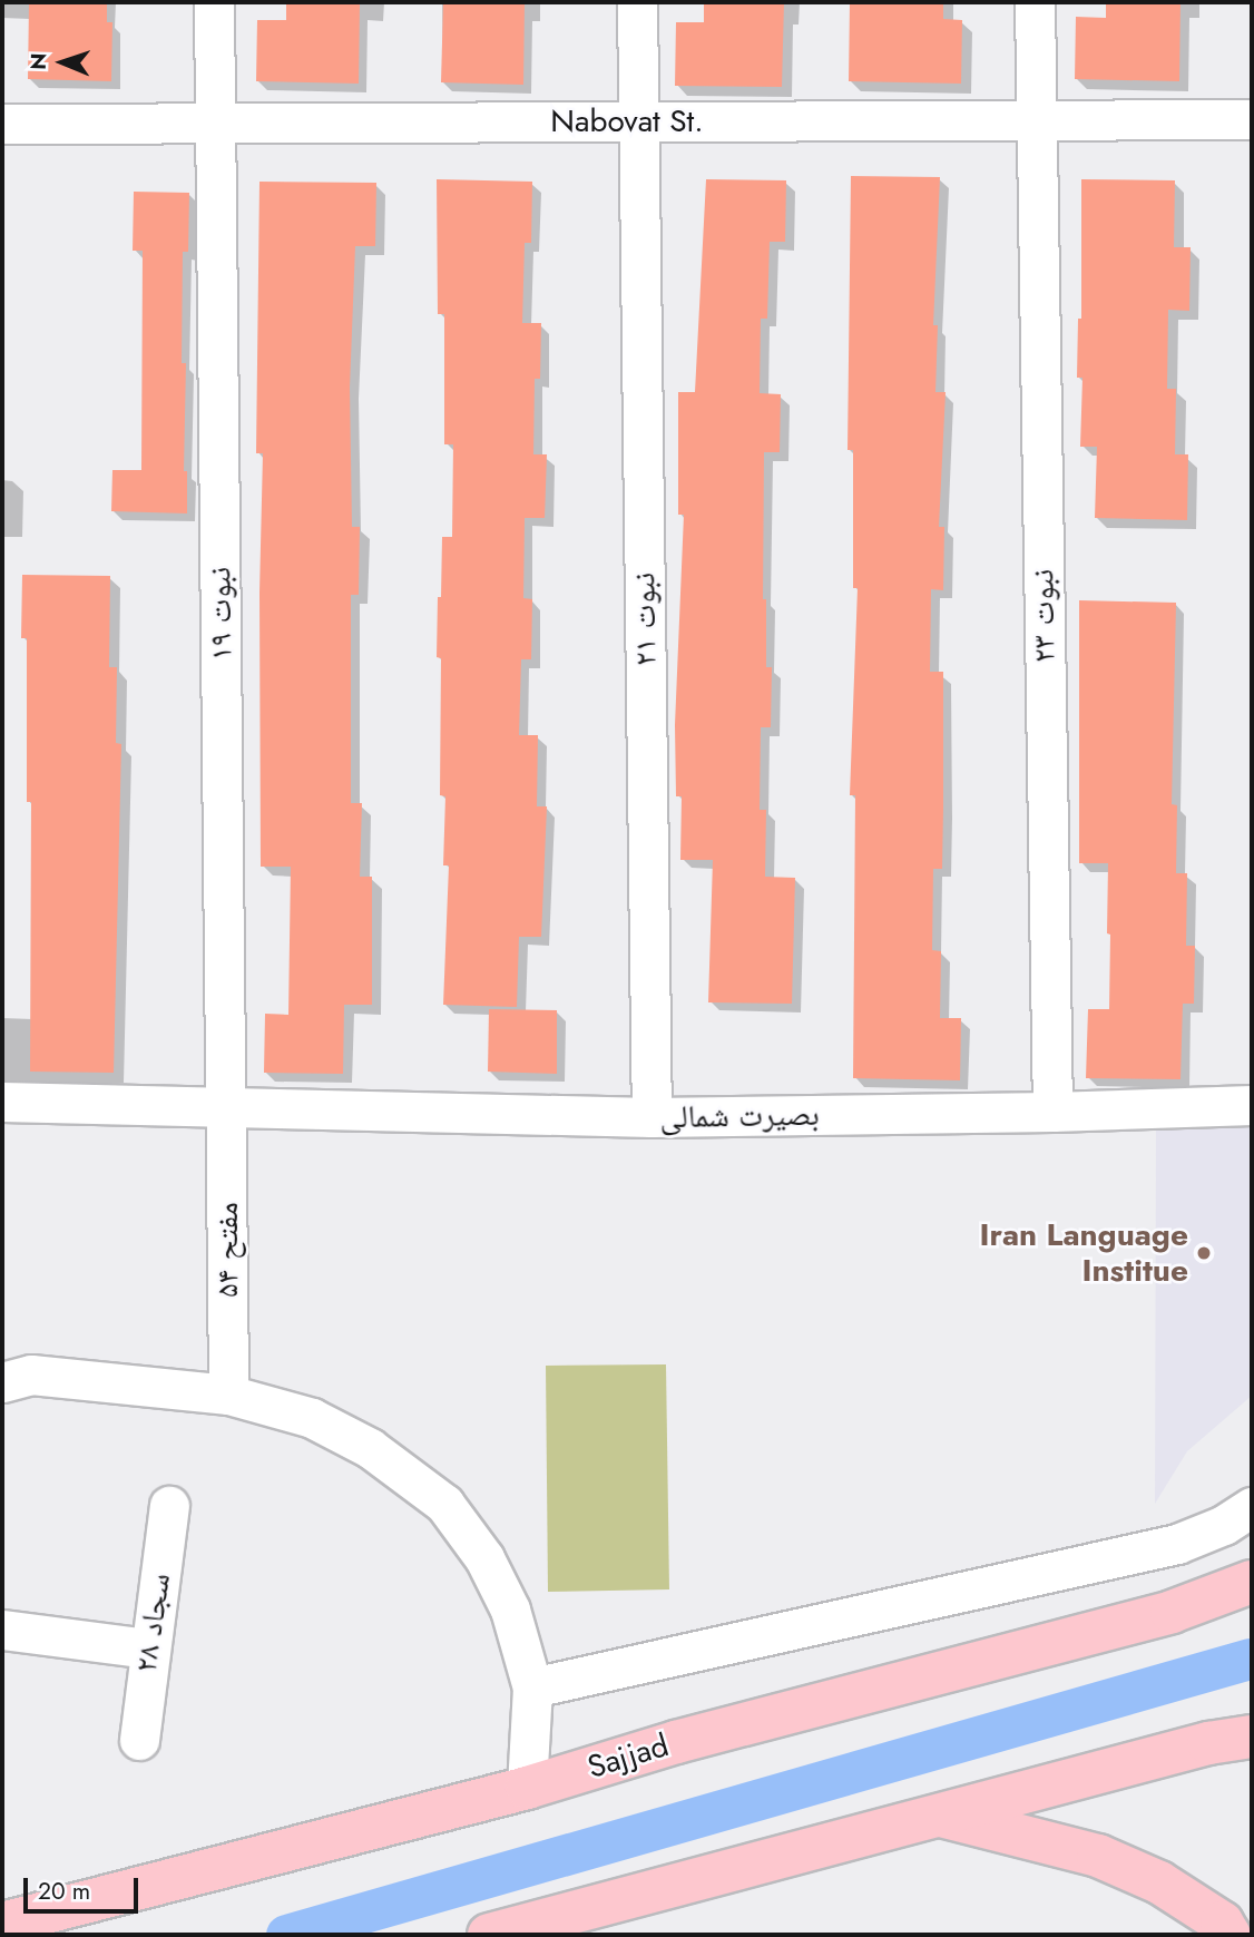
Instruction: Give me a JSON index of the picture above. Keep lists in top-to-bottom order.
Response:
{
  "streets": {
    "main road": ["Sajjad"],
    "street": [
      "Nabovat St.",
      "نبوت ۱۹",
      "نبوت ۲۳",
      "نبوت ۲۱",
      "بصیرت شمالی",
      "مفتح ۵۴",
      "سجاد ۲۸"
    ]
  },
  "crossings": [
    ["Nabovat St.", "نبوت ۱۹"],
    ["Nabovat St.", "نبوت ۲۳"],
    ["Nabovat St.", "نبوت ۲۱"],
    ["نبوت ۱۹", "بصیرت شمالی"],
    ["نبوت ۱۹", "مفتح ۵۴"],
    ["نبوت ۲۳", "بصیرت شمالی"],
    ["نبوت ۲۱", "بصیرت شمالی"],
    ["بصیرت شمالی", "مفتح ۵۴"]
  ],
  "places": ["Iran Language Institue"],
  "scale_bar": "20 m",
  "north": "left"
}
